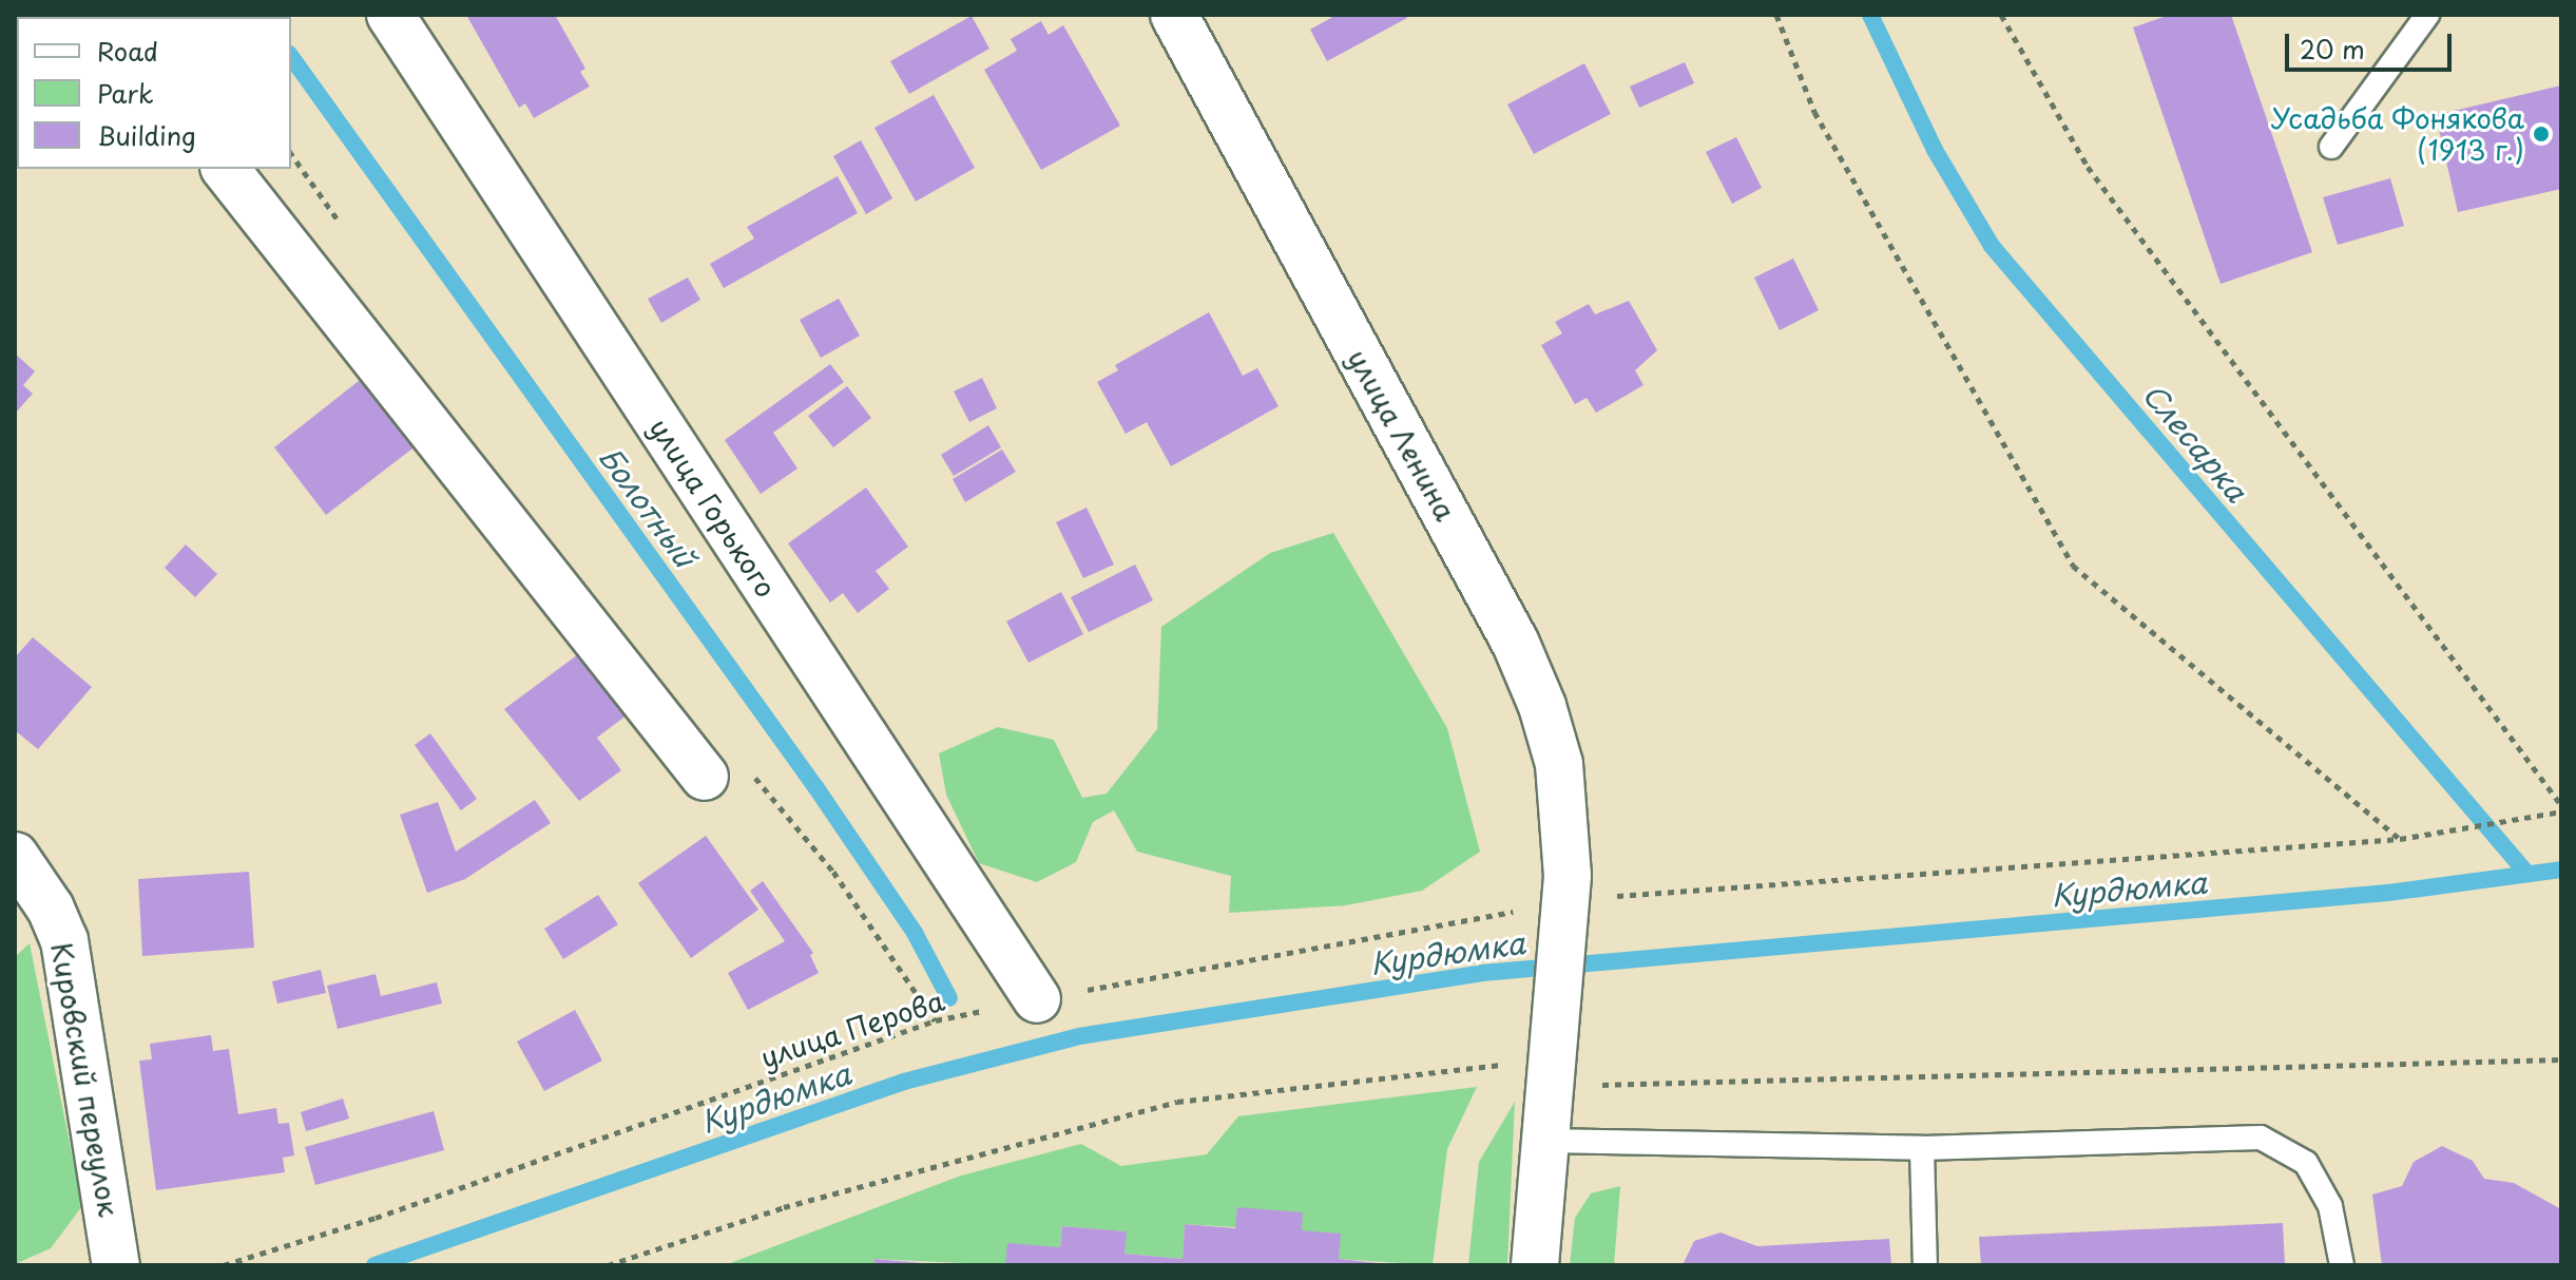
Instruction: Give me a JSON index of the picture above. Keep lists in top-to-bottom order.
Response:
{
  "streets": {
    "street": ["улица Ленина", "улица Горького", "Кировский переулок"],
    "path": ["улица Перова"]
  },
  "crossings": [
    ["улица Горького", "улица Перова"]
  ],
  "water": ["Слесарка", "Болотный", "Курдюмка"],
  "places": ["Усадьба Фонякова (1913 г.)"],
  "legend": ["Road", "Park", "Building"],
  "scale_bar": "20 m"
}
